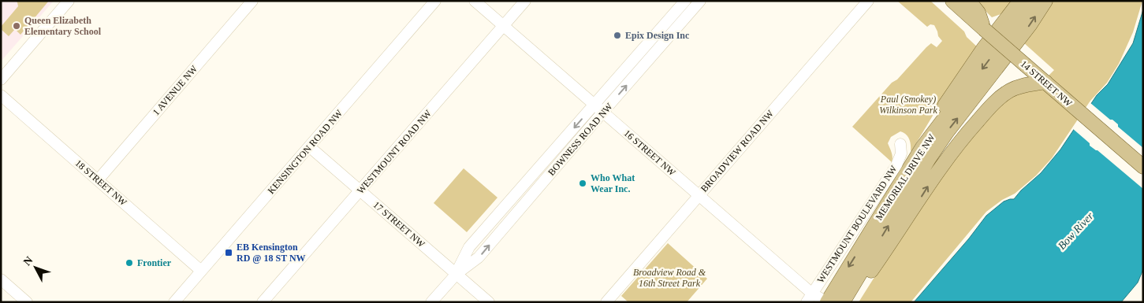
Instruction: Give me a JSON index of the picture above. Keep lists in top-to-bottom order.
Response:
{
  "streets": {
    "main road": ["14 STREET NW", "MEMORIAL DRIVE NW"],
    "street": [
      "1 AVENUE NW",
      "BOWNESS ROAD NW",
      "BROADVIEW ROAD NW",
      "KENSINGTON ROAD NW",
      "WESTMOUNT ROAD NW",
      "16 STREET NW",
      "18 STREET NW",
      "17 STREET NW",
      "WESTMOUNT BOULEVARD NW"
    ]
  },
  "crossings": [
    ["1 AVENUE NW", "18 STREET NW"],
    ["BOWNESS ROAD NW", "16 STREET NW"],
    ["BOWNESS ROAD NW", "17 STREET NW"],
    ["BROADVIEW ROAD NW", "16 STREET NW"],
    ["KENSINGTON ROAD NW", "18 STREET NW"],
    ["KENSINGTON ROAD NW", "17 STREET NW"],
    ["WESTMOUNT ROAD NW", "16 STREET NW"],
    ["WESTMOUNT ROAD NW", "17 STREET NW"],
    ["16 STREET NW", "MEMORIAL DRIVE NW"],
    ["16 STREET NW", "WESTMOUNT BOULEVARD NW"]
  ],
  "water": ["Bow River"],
  "parks": ["Paul (Smokey) Wilkinson Park", "Broadview Road & 16th Street Park"],
  "places": {
    "other": [
      "Queen Elizabeth Elementary School",
      "Epix Design Inc",
      "Who What Wear Inc.",
      "Frontier"
    ],
    "transit": ["EB Kensington RD @ 18 ST NW"]
  },
  "north": "top left"
}
